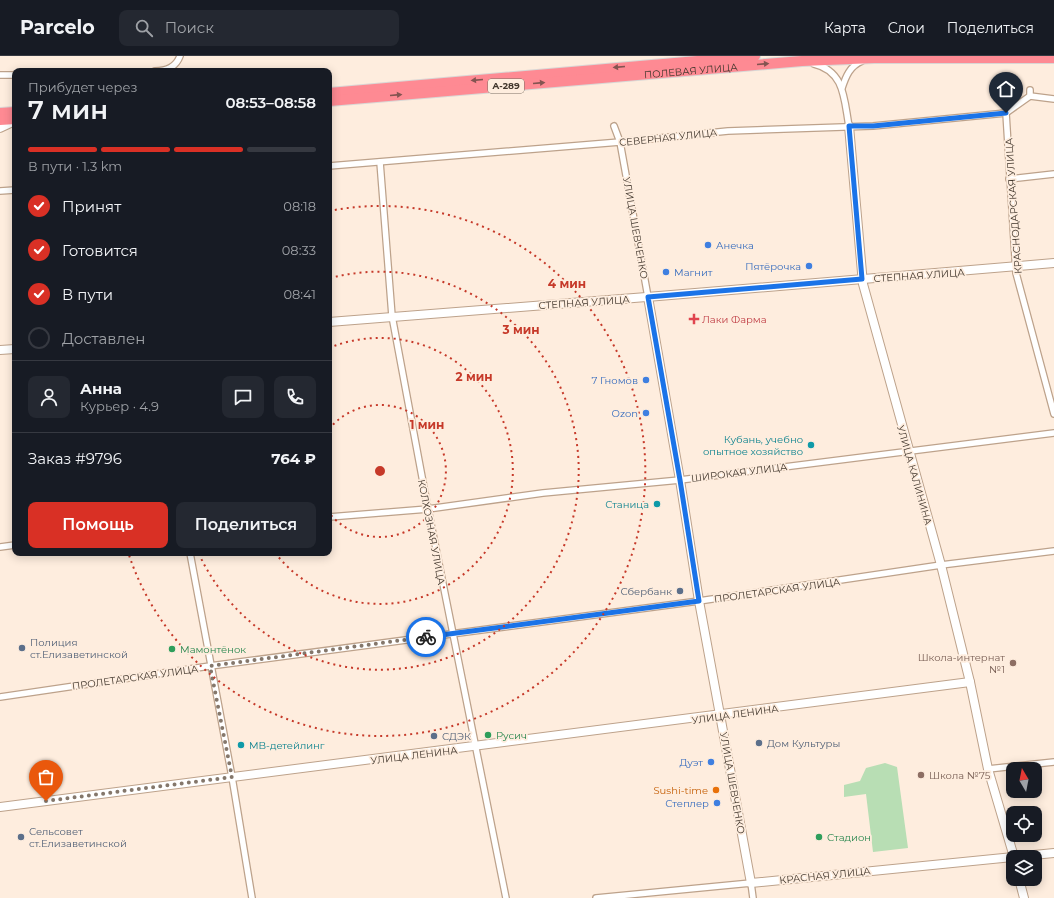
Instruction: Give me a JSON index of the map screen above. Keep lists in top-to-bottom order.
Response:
{
  "streets": {
    "highway": ["ПОЛЕВАЯ УЛИЦА", "А-289"],
    "street": [
      "СЕВЕРНАЯ УЛИЦА",
      "КРАСНОДАРСКАЯ УЛИЦА",
      "УЛИЦА ШЕВЧЕНКО",
      "СТЕПНАЯ УЛИЦА",
      "ШИРОКАЯ УЛИЦА",
      "УЛИЦА КАЛИНИНА",
      "КОЛХОЗНАЯ УЛИЦА",
      "ПРОЛЕТАРСКАЯ УЛИЦА",
      "УЛИЦА ЛЕНИНА",
      "КРАСНАЯ УЛИЦА"
    ]
  },
  "crossings": [
    ["ПОЛЕВАЯ УЛИЦА", "А-289"],
    ["А-289", "УЛИЦА КАЛИНИНА"],
    ["СЕВЕРНАЯ УЛИЦА", "КРАСНОДАРСКАЯ УЛИЦА"],
    ["СЕВЕРНАЯ УЛИЦА", "УЛИЦА ШЕВЧЕНКО"],
    ["СЕВЕРНАЯ УЛИЦА", "УЛИЦА КАЛИНИНА"],
    ["СЕВЕРНАЯ УЛИЦА", "КОЛХОЗНАЯ УЛИЦА"],
    ["КРАСНОДАРСКАЯ УЛИЦА", "СТЕПНАЯ УЛИЦА"],
    ["УЛИЦА ШЕВЧЕНКО", "СТЕПНАЯ УЛИЦА"],
    ["УЛИЦА ШЕВЧЕНКО", "ШИРОКАЯ УЛИЦА"],
    ["УЛИЦА ШЕВЧЕНКО", "ПРОЛЕТАРСКАЯ УЛИЦА"],
    ["УЛИЦА ШЕВЧЕНКО", "УЛИЦА ЛЕНИНА"],
    ["УЛИЦА ШЕВЧЕНКО", "КРАСНАЯ УЛИЦА"],
    ["СТЕПНАЯ УЛИЦА", "УЛИЦА КАЛИНИНА"],
    ["СТЕПНАЯ УЛИЦА", "КОЛХОЗНАЯ УЛИЦА"],
    ["ШИРОКАЯ УЛИЦА", "УЛИЦА КАЛИНИНА"],
    ["ШИРОКАЯ УЛИЦА", "КОЛХОЗНАЯ УЛИЦА"],
    ["УЛИЦА КАЛИНИНА", "ПРОЛЕТАРСКАЯ УЛИЦА"],
    ["УЛИЦА КАЛИНИНА", "УЛИЦА ЛЕНИНА"],
    ["КОЛХОЗНАЯ УЛИЦА", "ПРОЛЕТАРСКАЯ УЛИЦА"],
    ["КОЛХОЗНАЯ УЛИЦА", "УЛИЦА ЛЕНИНА"]
  ],
  "places": {
    "other": [
      "Анечка",
      "Пятёрочка",
      "Магнит",
      "7 Гномов",
      "Ozon",
      "Кубань, учебно опытное хозяйство",
      "Станица",
      "Сбербанк",
      "Полиция ст.Елизаветинской",
      "Мамонтёнок",
      "Школа-интернат №1",
      "Русич",
      "СДЭК",
      "Дом Культуры",
      "MB-детейлинг",
      "Дуэт",
      "Школа №75",
      "Sushi-time",
      "Степлер",
      "Сельсовет ст.Елизаветинской",
      "Стадион"
    ],
    "health": ["Лаки Фарма"]
  },
  "north": "top",
  "page": {
    "header": "Parcelo",
    "search": "Поиск",
    "nav": ["Карта", "Слои", "Поделиться"],
    "heading": ["7 мин", "Прибудет через", "08:53–08:58"],
    "panel": [
      "Анна",
      "Курьер · 4.9",
      "Заказ #9796",
      "764 ₽"
    ],
    "bar": "В пути · 1.3 km",
    "list": [
      ["Принят", "08:18"],
      ["Готовится", "08:33"],
      ["В пути", "08:41"],
      "Доставлен"
    ],
    "buttons": ["Помощь", "Поделиться"]
  },
  "rings": [
    "4 мин",
    "3 мин",
    "2 мин",
    "1 мин"
  ]
}
